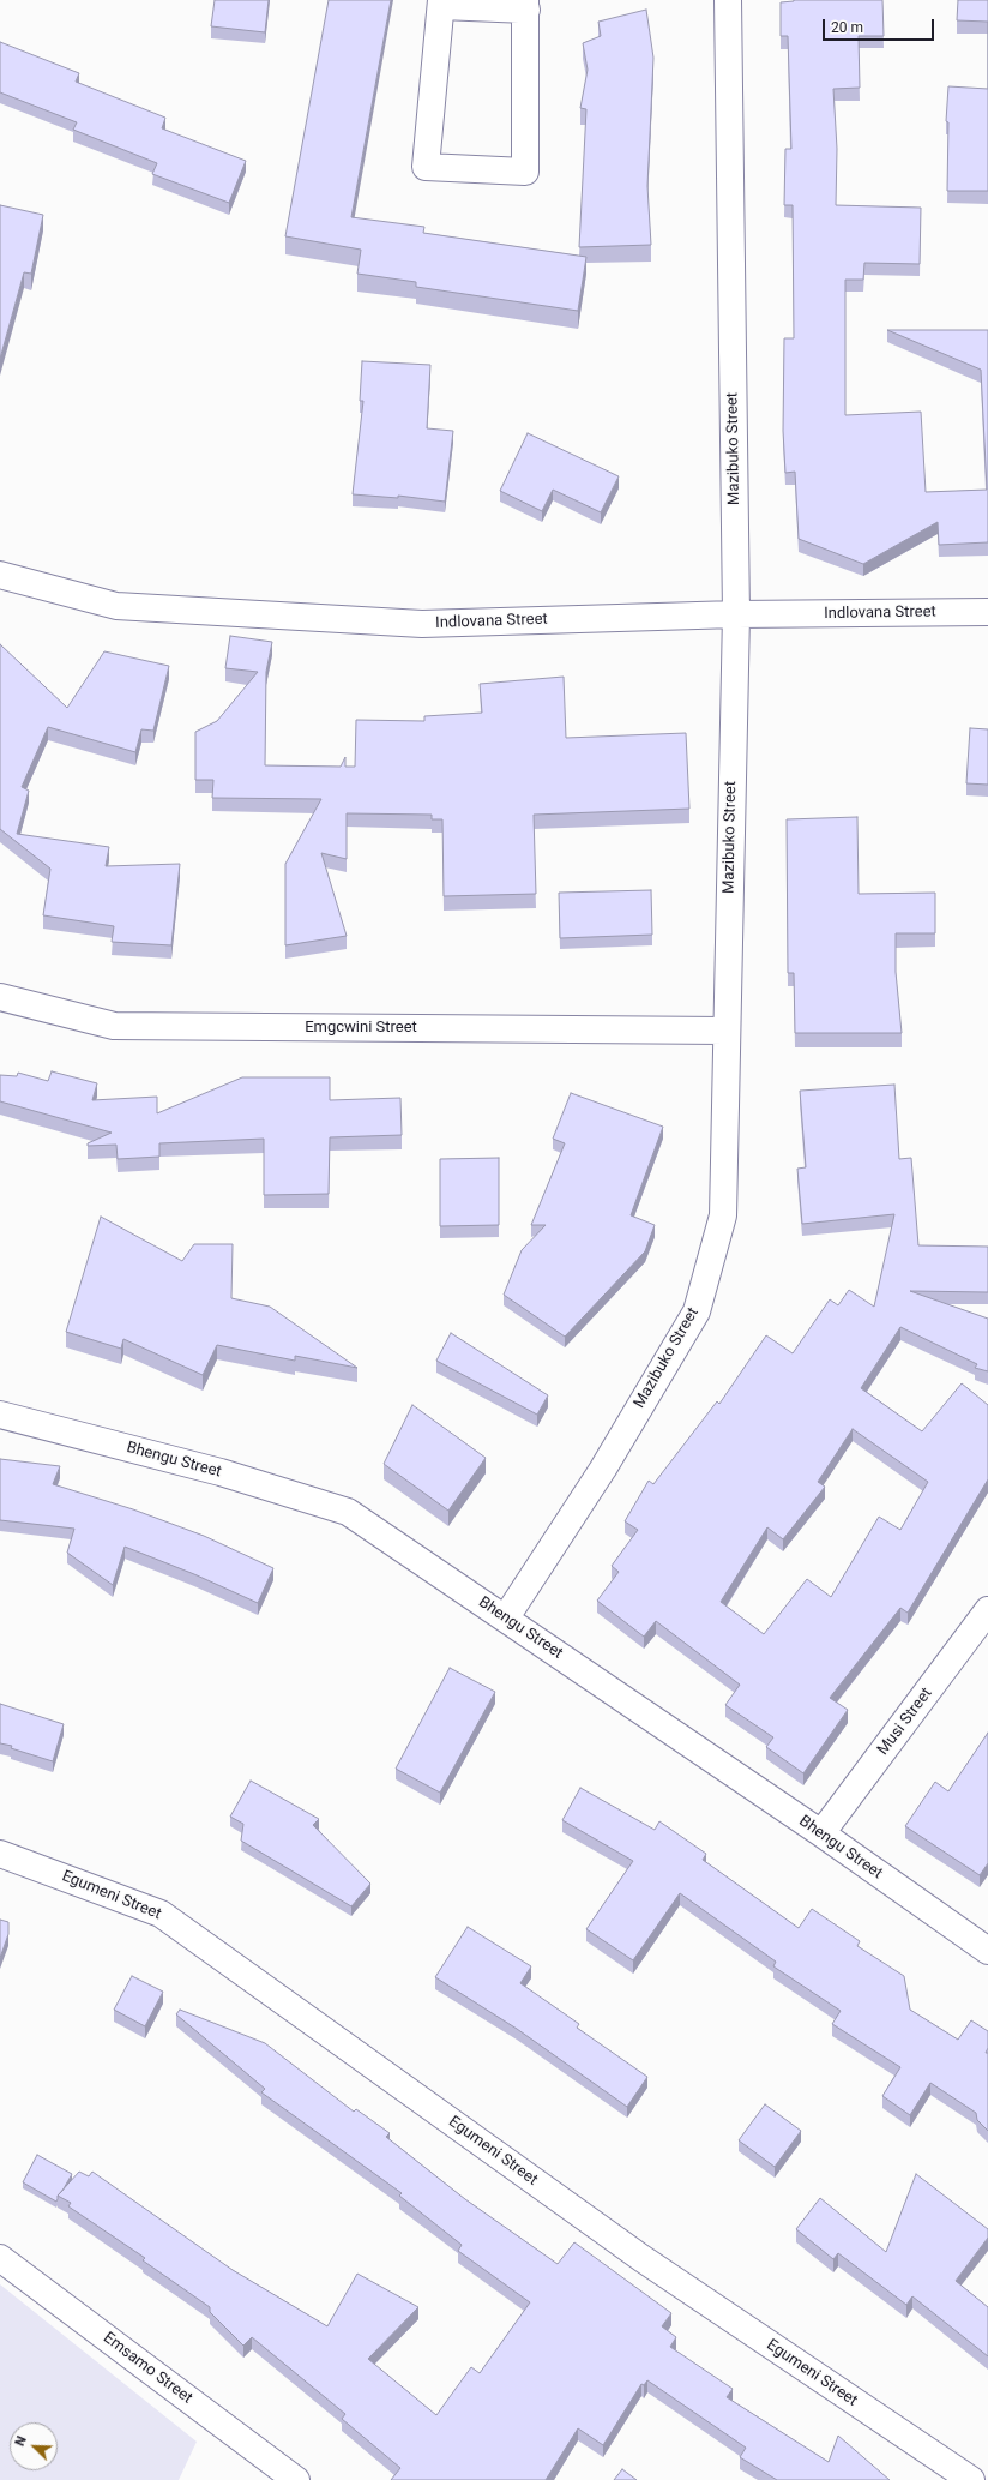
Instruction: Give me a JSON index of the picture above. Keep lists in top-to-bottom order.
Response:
{
  "streets": {
    "street": [
      "Mazibuko Street",
      "Indlovana Street",
      "Emgcwini Street",
      "Bhengu Street",
      "Musi Street",
      "Egumeni Street",
      "Emsamo Street"
    ]
  },
  "crossings": [
    ["Mazibuko Street", "Indlovana Street"],
    ["Mazibuko Street", "Emgcwini Street"],
    ["Mazibuko Street", "Bhengu Street"],
    ["Bhengu Street", "Musi Street"]
  ],
  "scale_bar": "20 m",
  "north": "top left"
}
